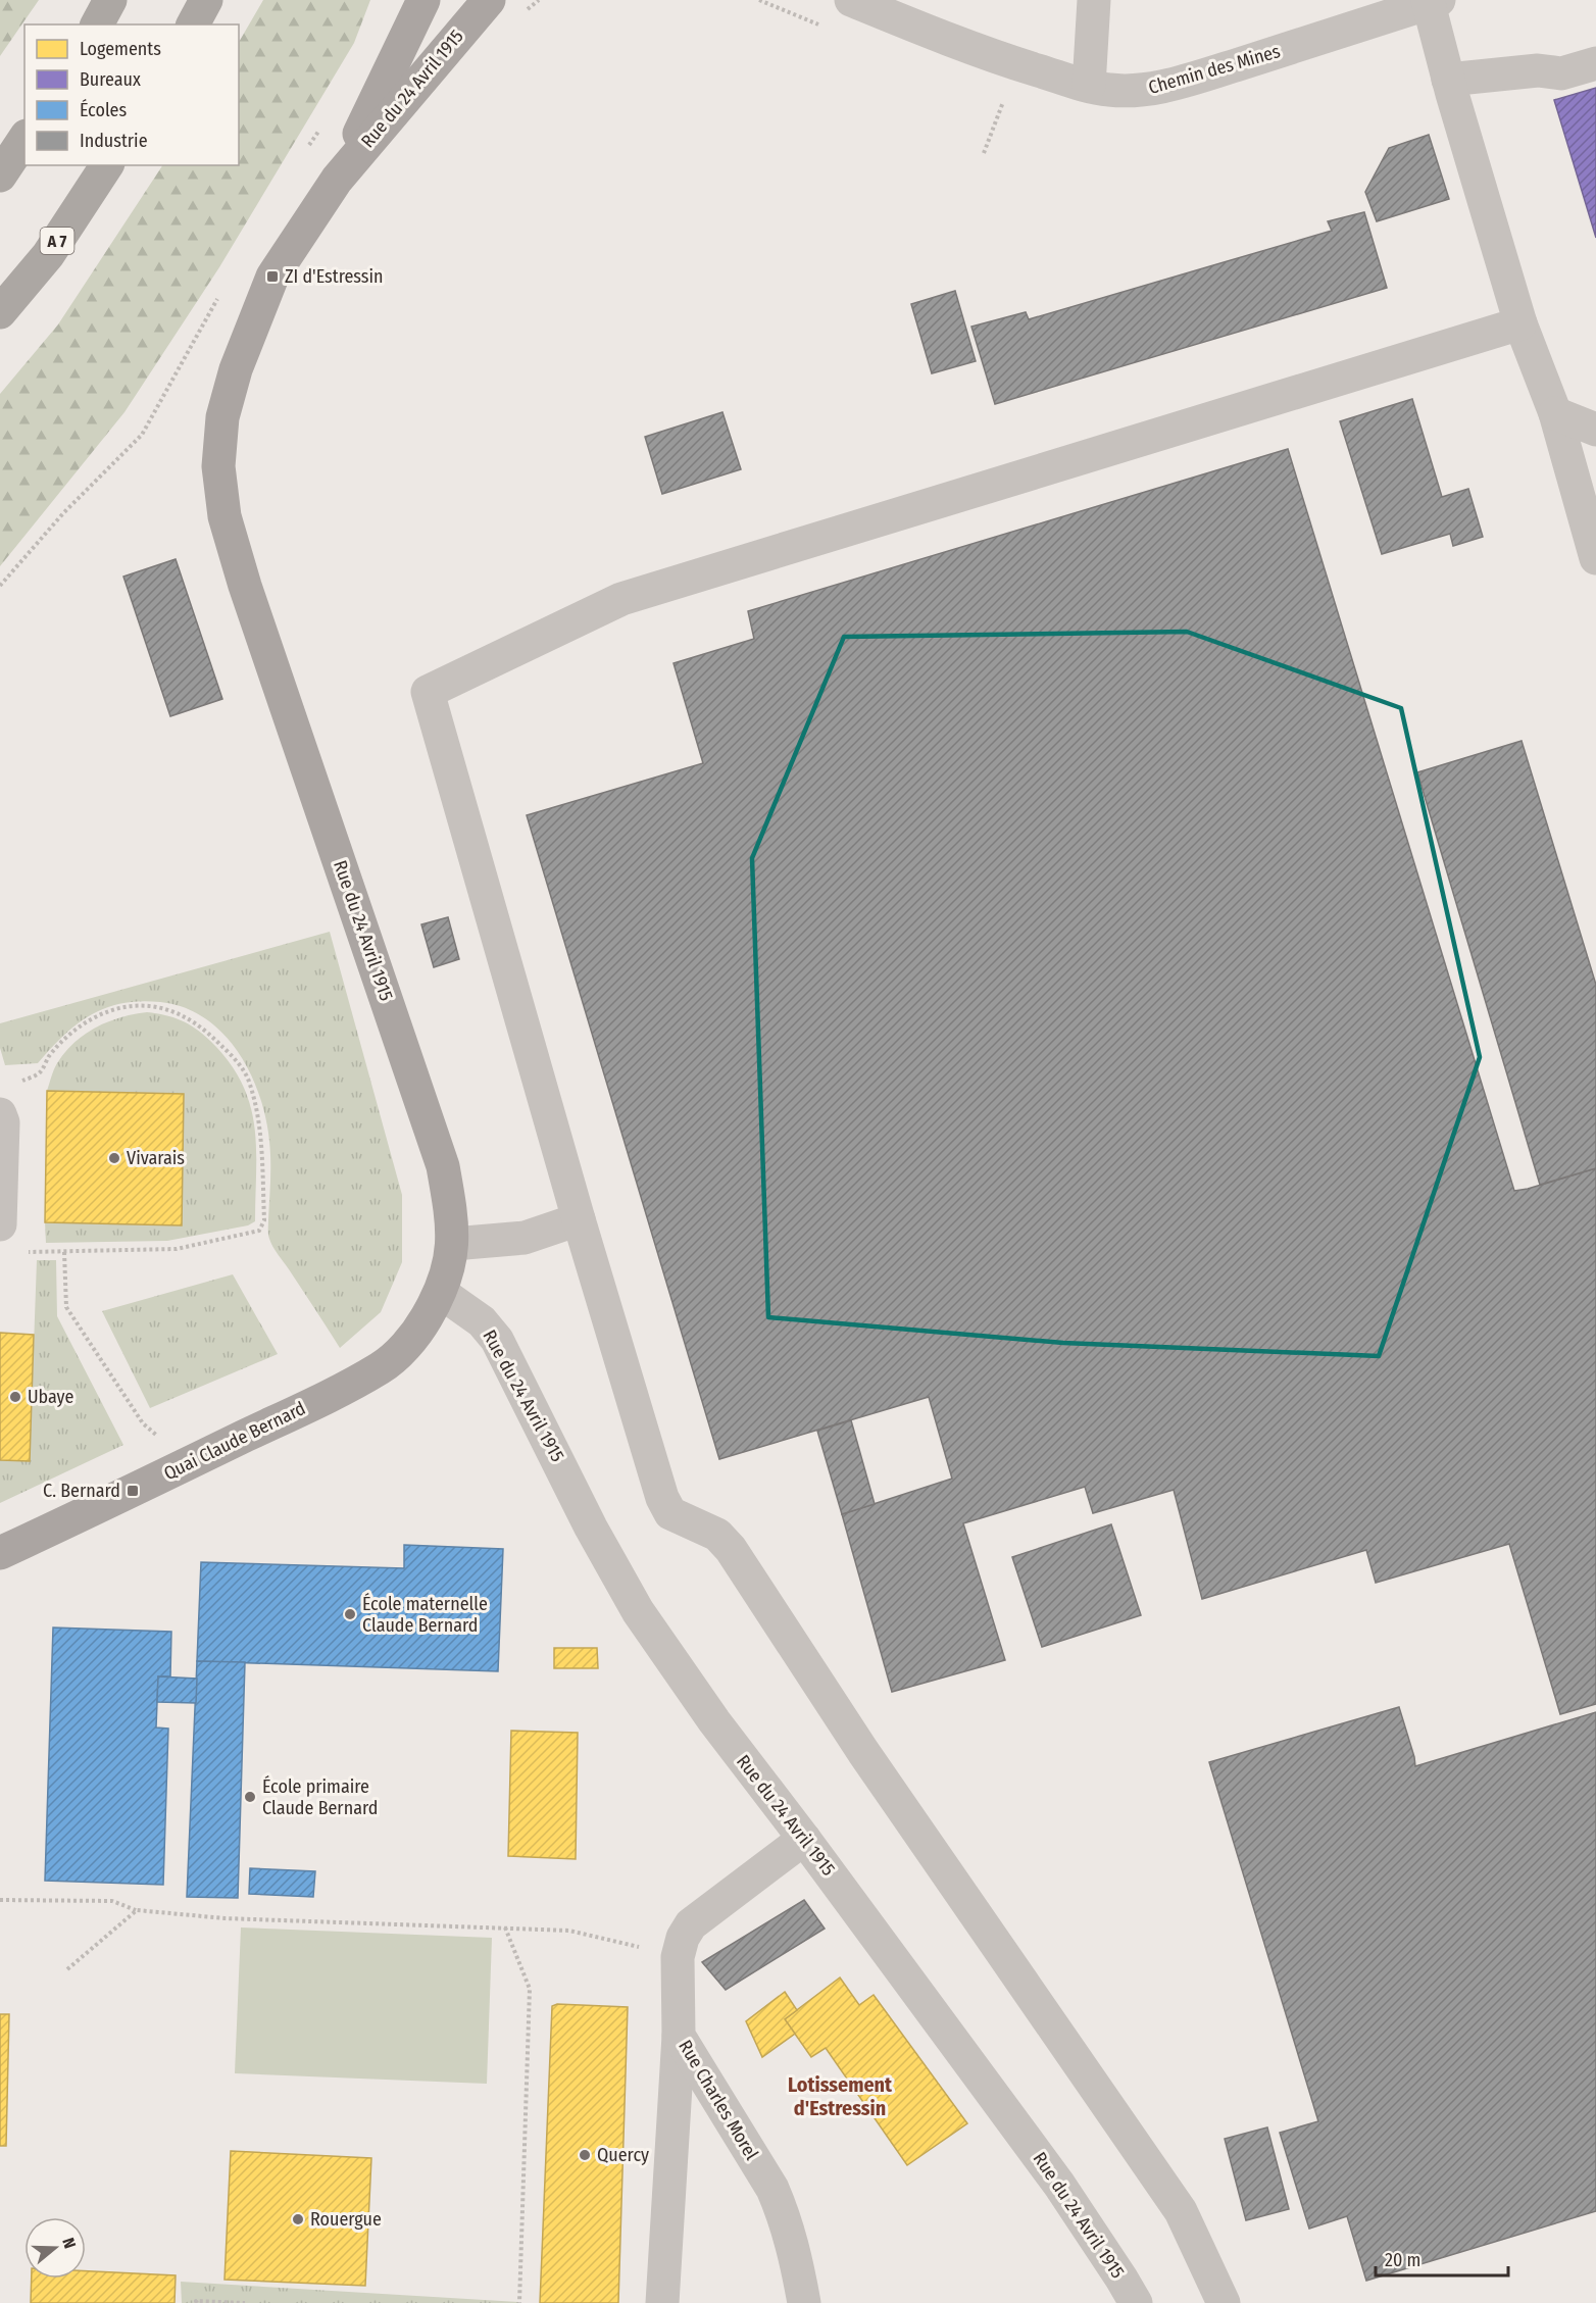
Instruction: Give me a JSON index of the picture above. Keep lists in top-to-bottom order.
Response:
{
  "streets": {
    "highway": ["A 7"],
    "main road": ["Rue du 24 Avril 1915", "Quai Claude Bernard"],
    "street": ["Chemin des Mines", "Rue Charles Morel"]
  },
  "crossings": [
    ["Rue du 24 Avril 1915", "Quai Claude Bernard"],
    ["Rue du 24 Avril 1915", "Rue Charles Morel"]
  ],
  "districts": ["Lotissement d'Estressin"],
  "places": {
    "transit": ["ZI d'Estressin", "C. Bernard"],
    "other": [
      "Vivarais",
      "Ubaye",
      "École maternelle Claude Bernard",
      "École primaire Claude Bernard",
      "Quercy",
      "Rouergue"
    ]
  },
  "legend": [
    "Logements",
    "Bureaux",
    "Écoles",
    "Industrie"
  ],
  "scale_bar": "20 m",
  "north": "right"
}
